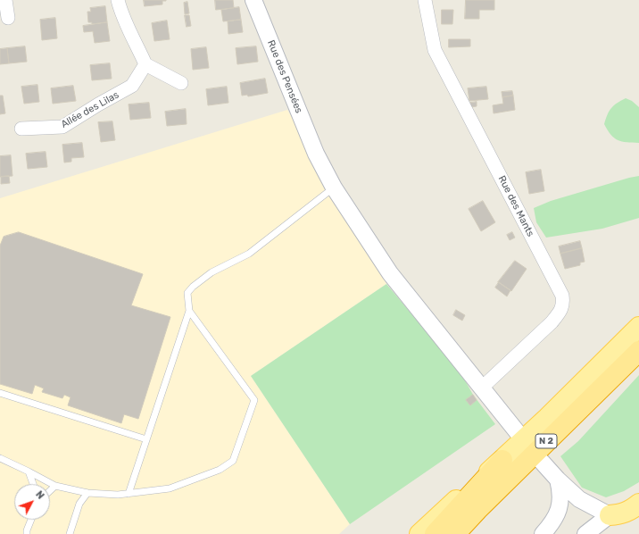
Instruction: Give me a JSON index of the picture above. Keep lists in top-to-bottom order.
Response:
{
  "streets": {
    "highway": ["N 2"],
    "street": ["Rue des Pensées", "Allée des Lilas", "Rue des Mants"]
  },
  "crossings": [
    ["Rue des Pensées", "Rue des Mants"]
  ],
  "north": "top right"
}
